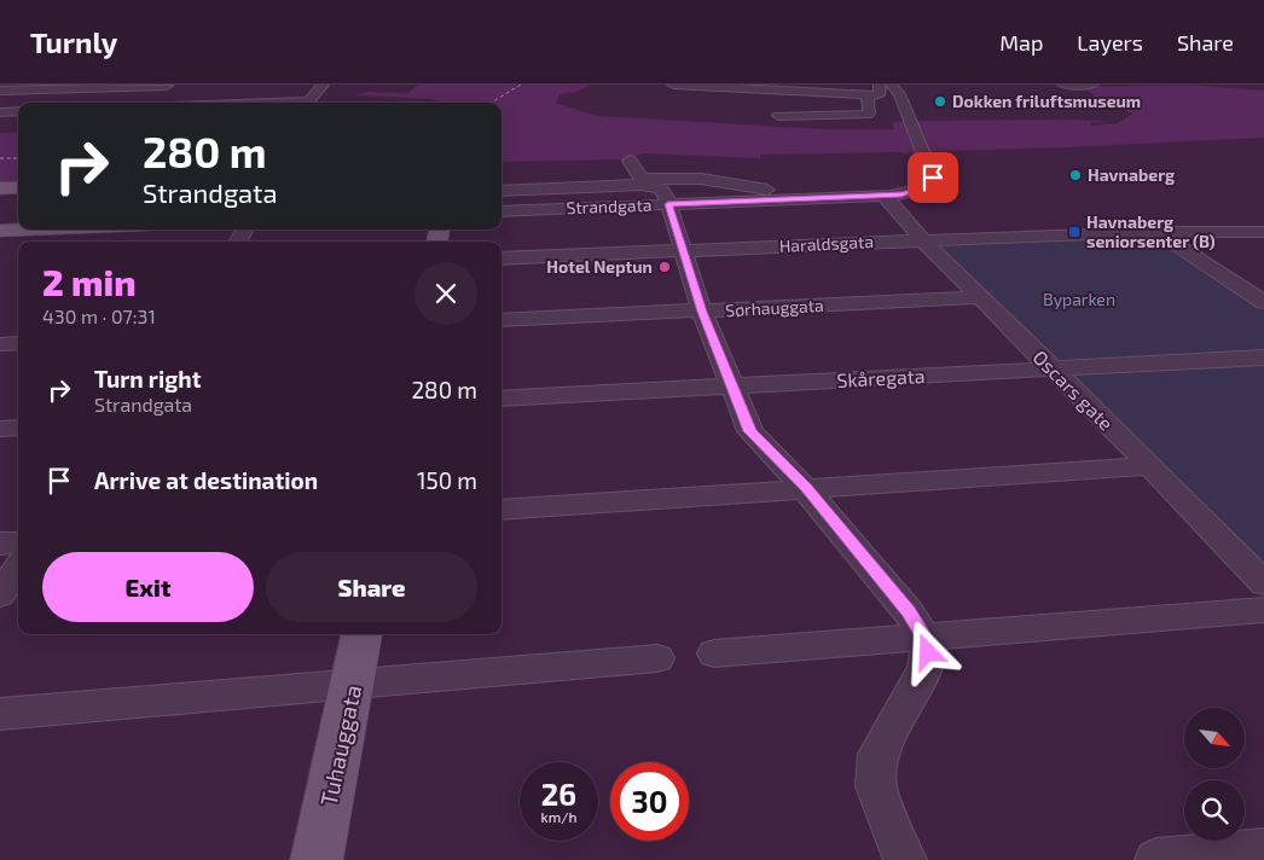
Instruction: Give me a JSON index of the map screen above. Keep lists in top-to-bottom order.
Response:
{
  "streets": {
    "main road": ["Tuhauggata"],
    "street": [
      "Strandgata",
      "Haraldsgata",
      "Sørhauggata",
      "Skåregata",
      "Oscars gate"
    ]
  },
  "crossings": [
    ["Strandgata", "Oscars gate"],
    ["Haraldsgata", "Oscars gate"],
    ["Sørhauggata", "Oscars gate"],
    ["Skåregata", "Oscars gate"]
  ],
  "parks": ["Byparken"],
  "places": {
    "other": ["Dokken friluftsmuseum", "Havnaberg", "Hotel Neptun"],
    "transit": ["Havnaberg seniorsenter (B)"]
  },
  "north": "bottom right",
  "page": {
    "header": "Turnly",
    "nav": ["Map", "Layers", "Share"],
    "turn": ["280 m", "Strandgata"],
    "heading": ["2 min", "430 m · 07:31"],
    "list": [
      {
        "name": "Turn right",
        "note": "Strandgata",
        "value": "280 m"
      },
      {
        "name": "Arrive at destination",
        "value": "150 m"
      }
    ],
    "buttons": ["Exit", "Share"],
    "speed": "26 km/h",
    "limit": "30"
  }
}
